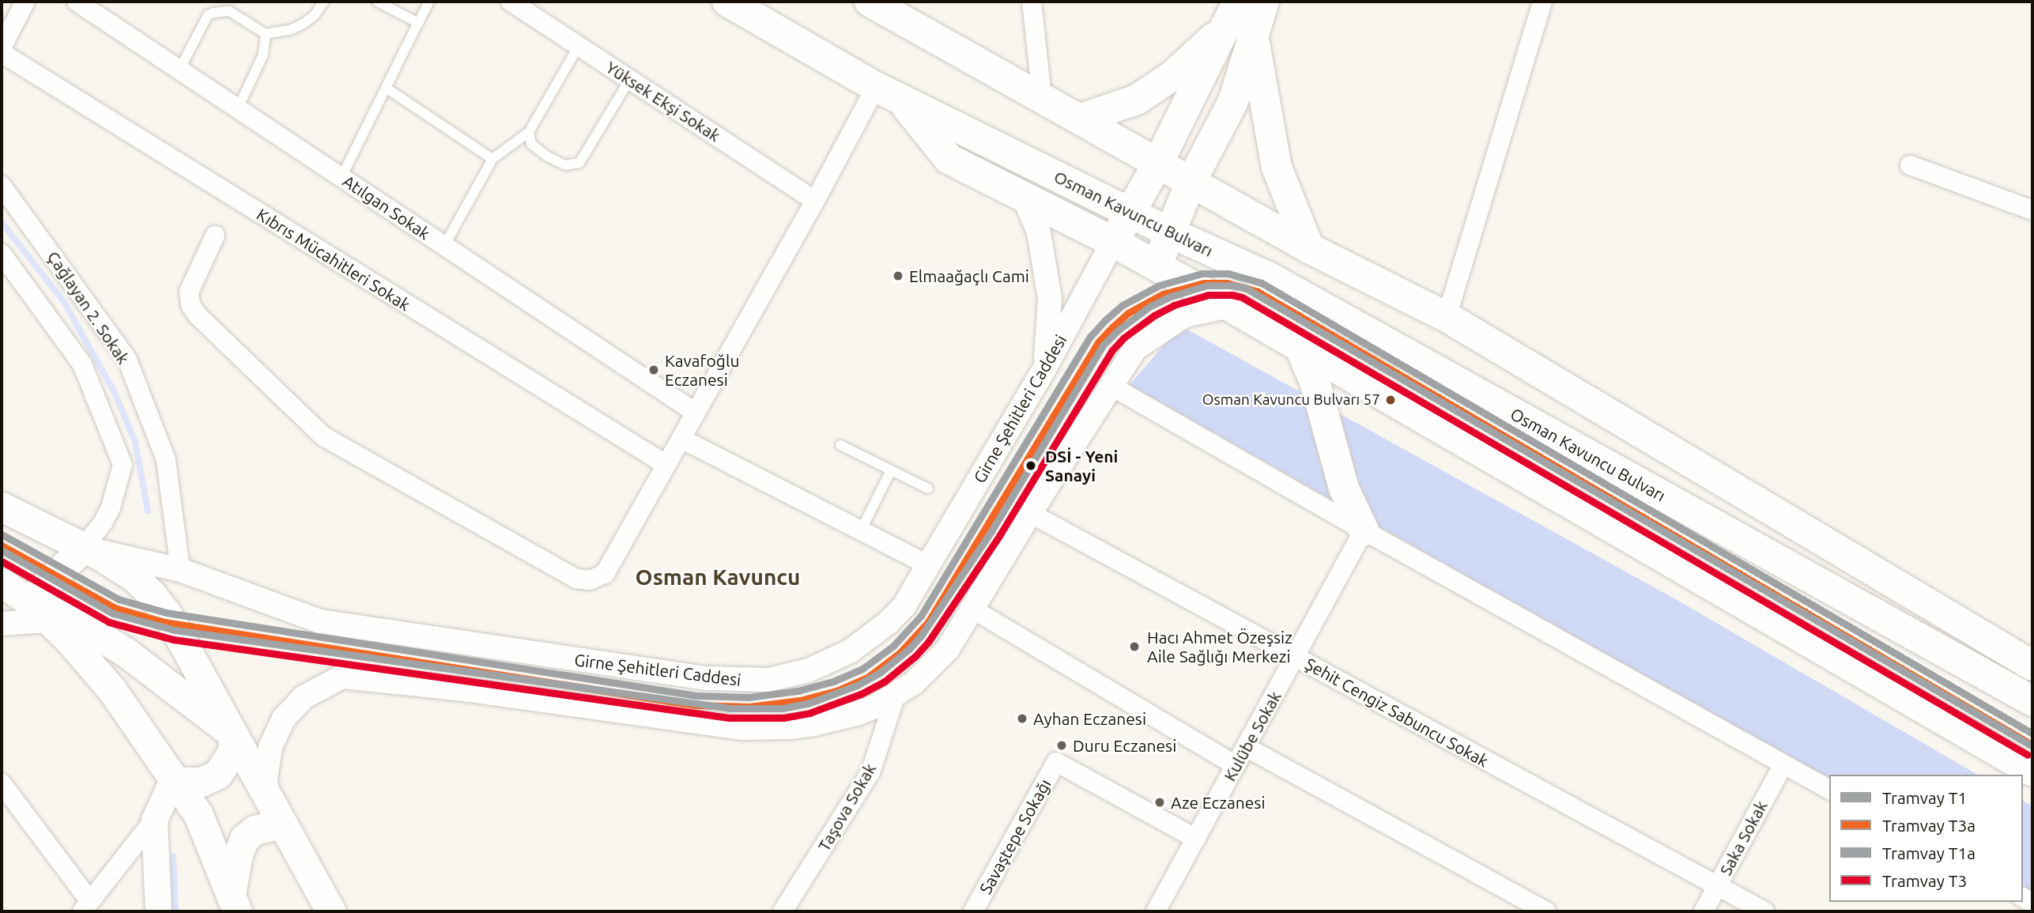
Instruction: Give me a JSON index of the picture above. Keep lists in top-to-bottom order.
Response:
{
  "streets": {
    "highway": ["Osman Kavuncu Bulvarı"],
    "street": [
      "Yüksek Ekşi Sokak",
      "Atılgan Sokak",
      "Kıbrıs Mücahitleri Sokak",
      "Çağlayan 2. Sokak",
      "Girne Şehitleri Caddesi",
      "Şehit Cengiz Sabuncu Sokak",
      "Kulübe Sokak",
      "Taşova Sokak",
      "Savaştepe Sokağı",
      "Saka Sokak"
    ]
  },
  "crossings": [
    ["Çağlayan 2. Sokak", "Girne Şehitleri Caddesi"],
    ["Şehit Cengiz Sabuncu Sokak", "Kulübe Sokak"],
    ["Şehit Cengiz Sabuncu Sokak", "Saka Sokak"],
    ["Kulübe Sokak", "Savaştepe Sokağı"]
  ],
  "districts": ["Osman Kavuncu"],
  "places": [
    "Elmaağaçlı Cami",
    "Kavafoğlu Eczanesi",
    "Osman Kavuncu Bulvarı 57",
    "DSİ - Yeni Sanayi",
    "Hacı Ahmet Özeşsiz Aile Sağlığı Merkezi",
    "Ayhan Eczanesi",
    "Duru Eczanesi",
    "Aze Eczanesi"
  ],
  "lines": [
    "tram line T1",
    "tram line T3a",
    "tram line T1a",
    "tram line T3"
  ],
  "legend": [
    "Tramvay T1",
    "Tramvay T3a",
    "Tramvay T1a",
    "Tramvay T3"
  ]
}
